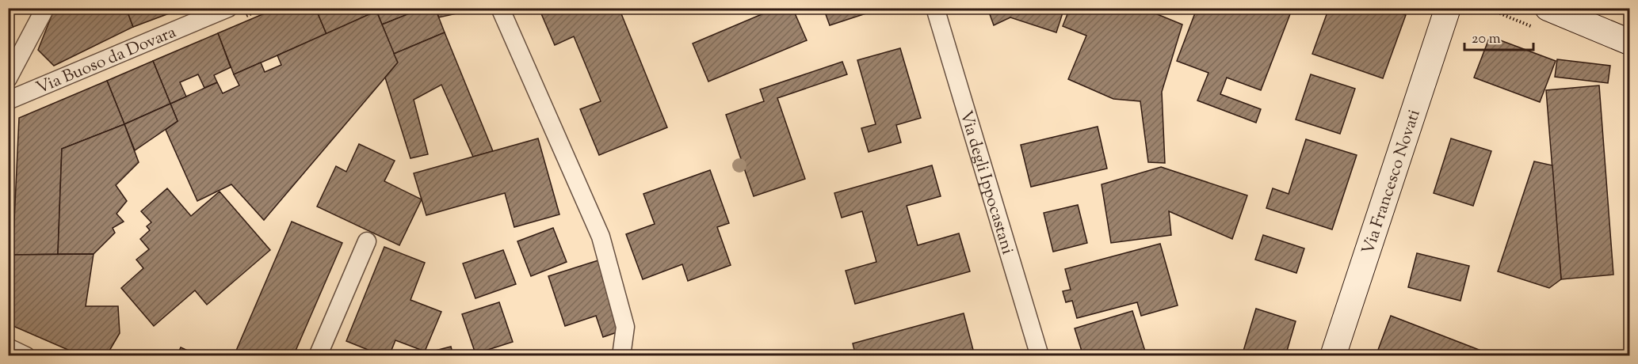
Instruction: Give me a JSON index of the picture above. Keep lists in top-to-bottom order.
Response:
{
  "streets": {
    "street": ["Via Buoso da Dovara", "Via degli Ippocastani", "Via Francesco Novati"]
  },
  "scale_bar": "20 m"
}
